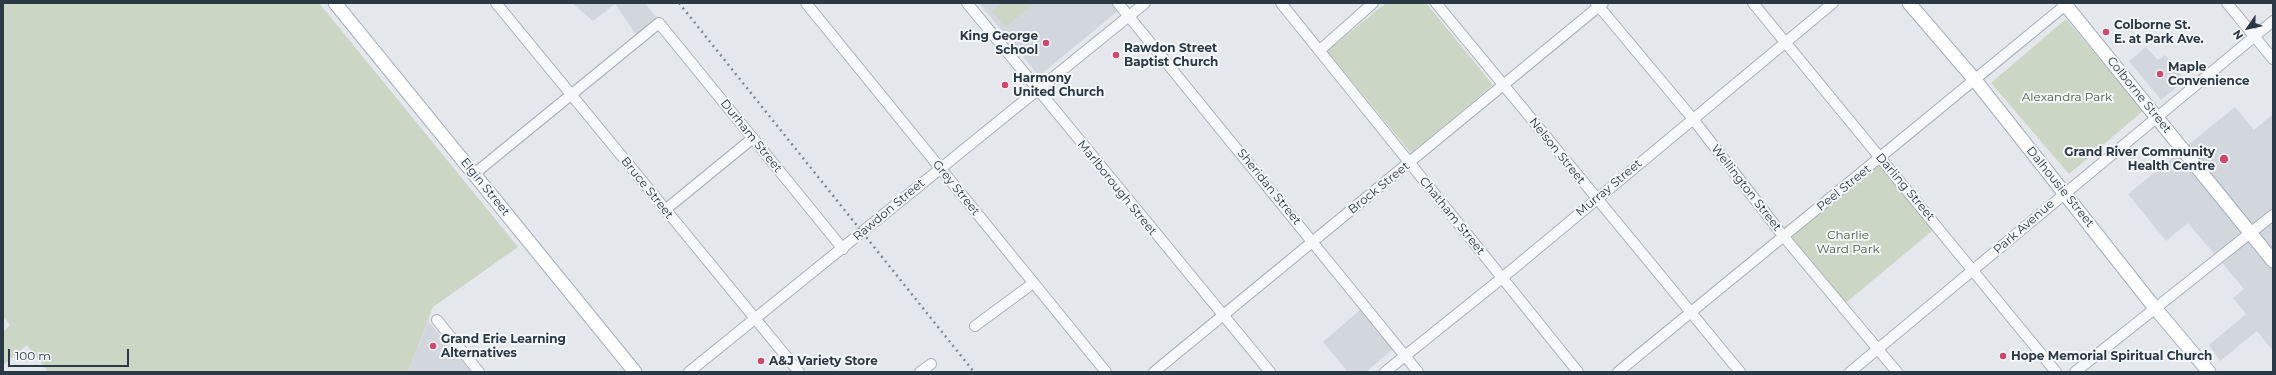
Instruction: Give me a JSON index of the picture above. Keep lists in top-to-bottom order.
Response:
{
  "streets": {
    "main road": ["Colborne Street", "Elgin Street", "Dalhousie Street"],
    "street": [
      "Durham Street",
      "Nelson Street",
      "Sheridan Street",
      "Darling Street",
      "Bruce Street",
      "Grey Street",
      "Marlborough Street",
      "Brock Street",
      "Murray Street",
      "Wellington Street",
      "Peel Street",
      "Rawdon Street",
      "Chatham Street",
      "Park Avenue"
    ]
  },
  "crossings": [
    ["Colborne Street", "Peel Street"],
    ["Colborne Street", "Park Avenue"],
    ["Durham Street", "Bruce Street"],
    ["Durham Street", "Rawdon Street"],
    ["Nelson Street", "Brock Street"],
    ["Nelson Street", "Murray Street"],
    ["Nelson Street", "Peel Street"],
    ["Sheridan Street", "Brock Street"],
    ["Sheridan Street", "Murray Street"],
    ["Sheridan Street", "Rawdon Street"],
    ["Darling Street", "Murray Street"],
    ["Darling Street", "Peel Street"],
    ["Darling Street", "Park Avenue"],
    ["Dalhousie Street", "Peel Street"],
    ["Dalhousie Street", "Park Avenue"],
    ["Bruce Street", "Rawdon Street"],
    ["Grey Street", "Rawdon Street"],
    ["Marlborough Street", "Brock Street"],
    ["Marlborough Street", "Rawdon Street"],
    ["Brock Street", "Wellington Street"],
    ["Brock Street", "Chatham Street"],
    ["Murray Street", "Wellington Street"],
    ["Murray Street", "Chatham Street"],
    ["Wellington Street", "Peel Street"],
    ["Wellington Street", "Park Avenue"]
  ],
  "parks": ["Alexandra Park", "Charlie Ward Park"],
  "places": [
    "Colborne St. E. at Park Ave.",
    "King George School",
    "Rawdon Street Baptist Church",
    "Maple Convenience",
    "Harmony United Church",
    "Grand River Community Health Centre",
    "Grand Erie Learning Alternatives",
    "Hope Memorial Spiritual Church",
    "A&J Variety Store"
  ],
  "scale_bar": "100 m",
  "north": "bottom left"
}
